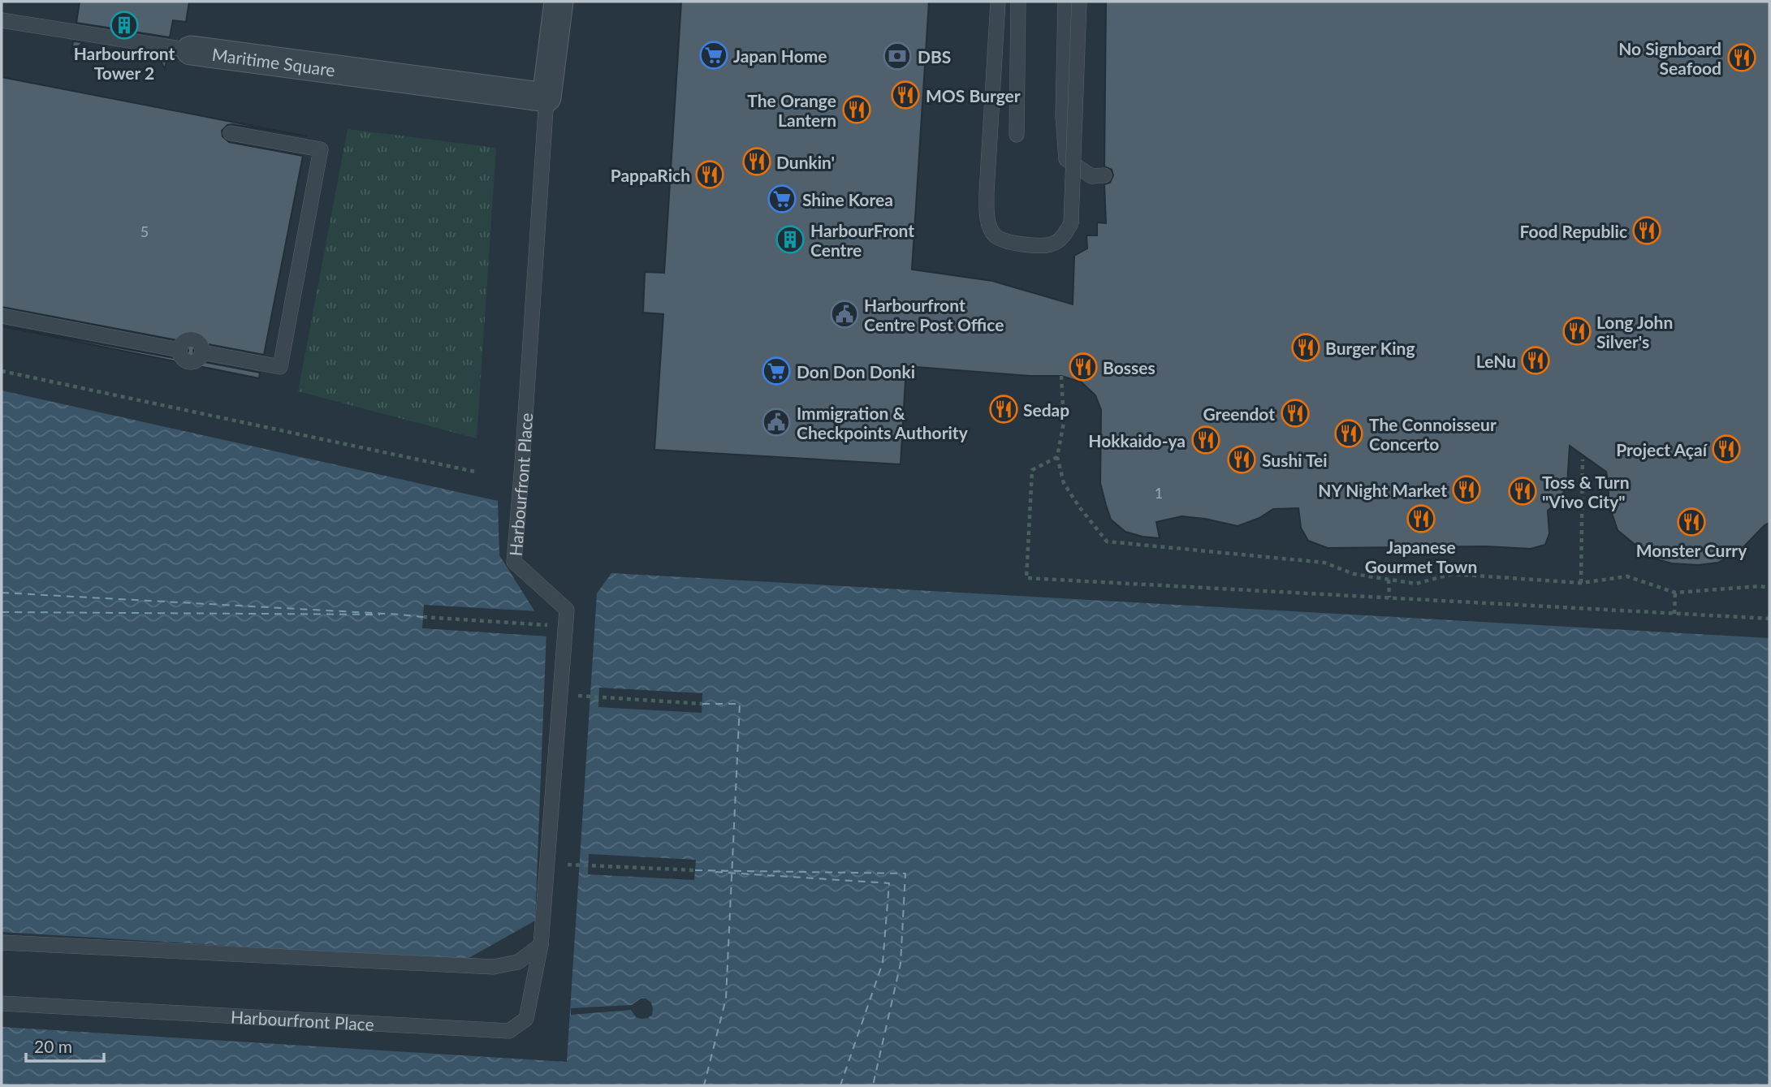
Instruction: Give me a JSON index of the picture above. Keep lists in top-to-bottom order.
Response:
{
  "streets": {
    "street": ["Maritime Square", "Harbourfront Place"]
  },
  "crossings": [
    ["Maritime Square", "Harbourfront Place"]
  ],
  "places": {
    "building": ["Harbourfront Tower 2", "HarbourFront Centre"],
    "supermarket": ["Japan Home", "Shine Korea", "Don Don Donki"],
    "bank": ["DBS"],
    "restaurant": [
      "No Signboard Seafood",
      "MOS Burger",
      "The Orange Lantern",
      "Dunkin'",
      "PappaRich",
      "Food Republic",
      "Long John Silver's",
      "Burger King",
      "LeNu",
      "Bosses",
      "Sedap",
      "Greendot",
      "The Connoisseur Concerto",
      "Hokkaido-ya",
      "Project Açaí",
      "Sushi Tei",
      "NY Night Market",
      "Toss & Turn \"Vivo City\"",
      "Japanese Gourmet Town",
      "Monster Curry"
    ],
    "public building": ["Harbourfront Centre Post Office", "Immigration & Checkpoints Authority"]
  },
  "house_numbers": ["5", "1"],
  "scale_bar": "20 m"
}
